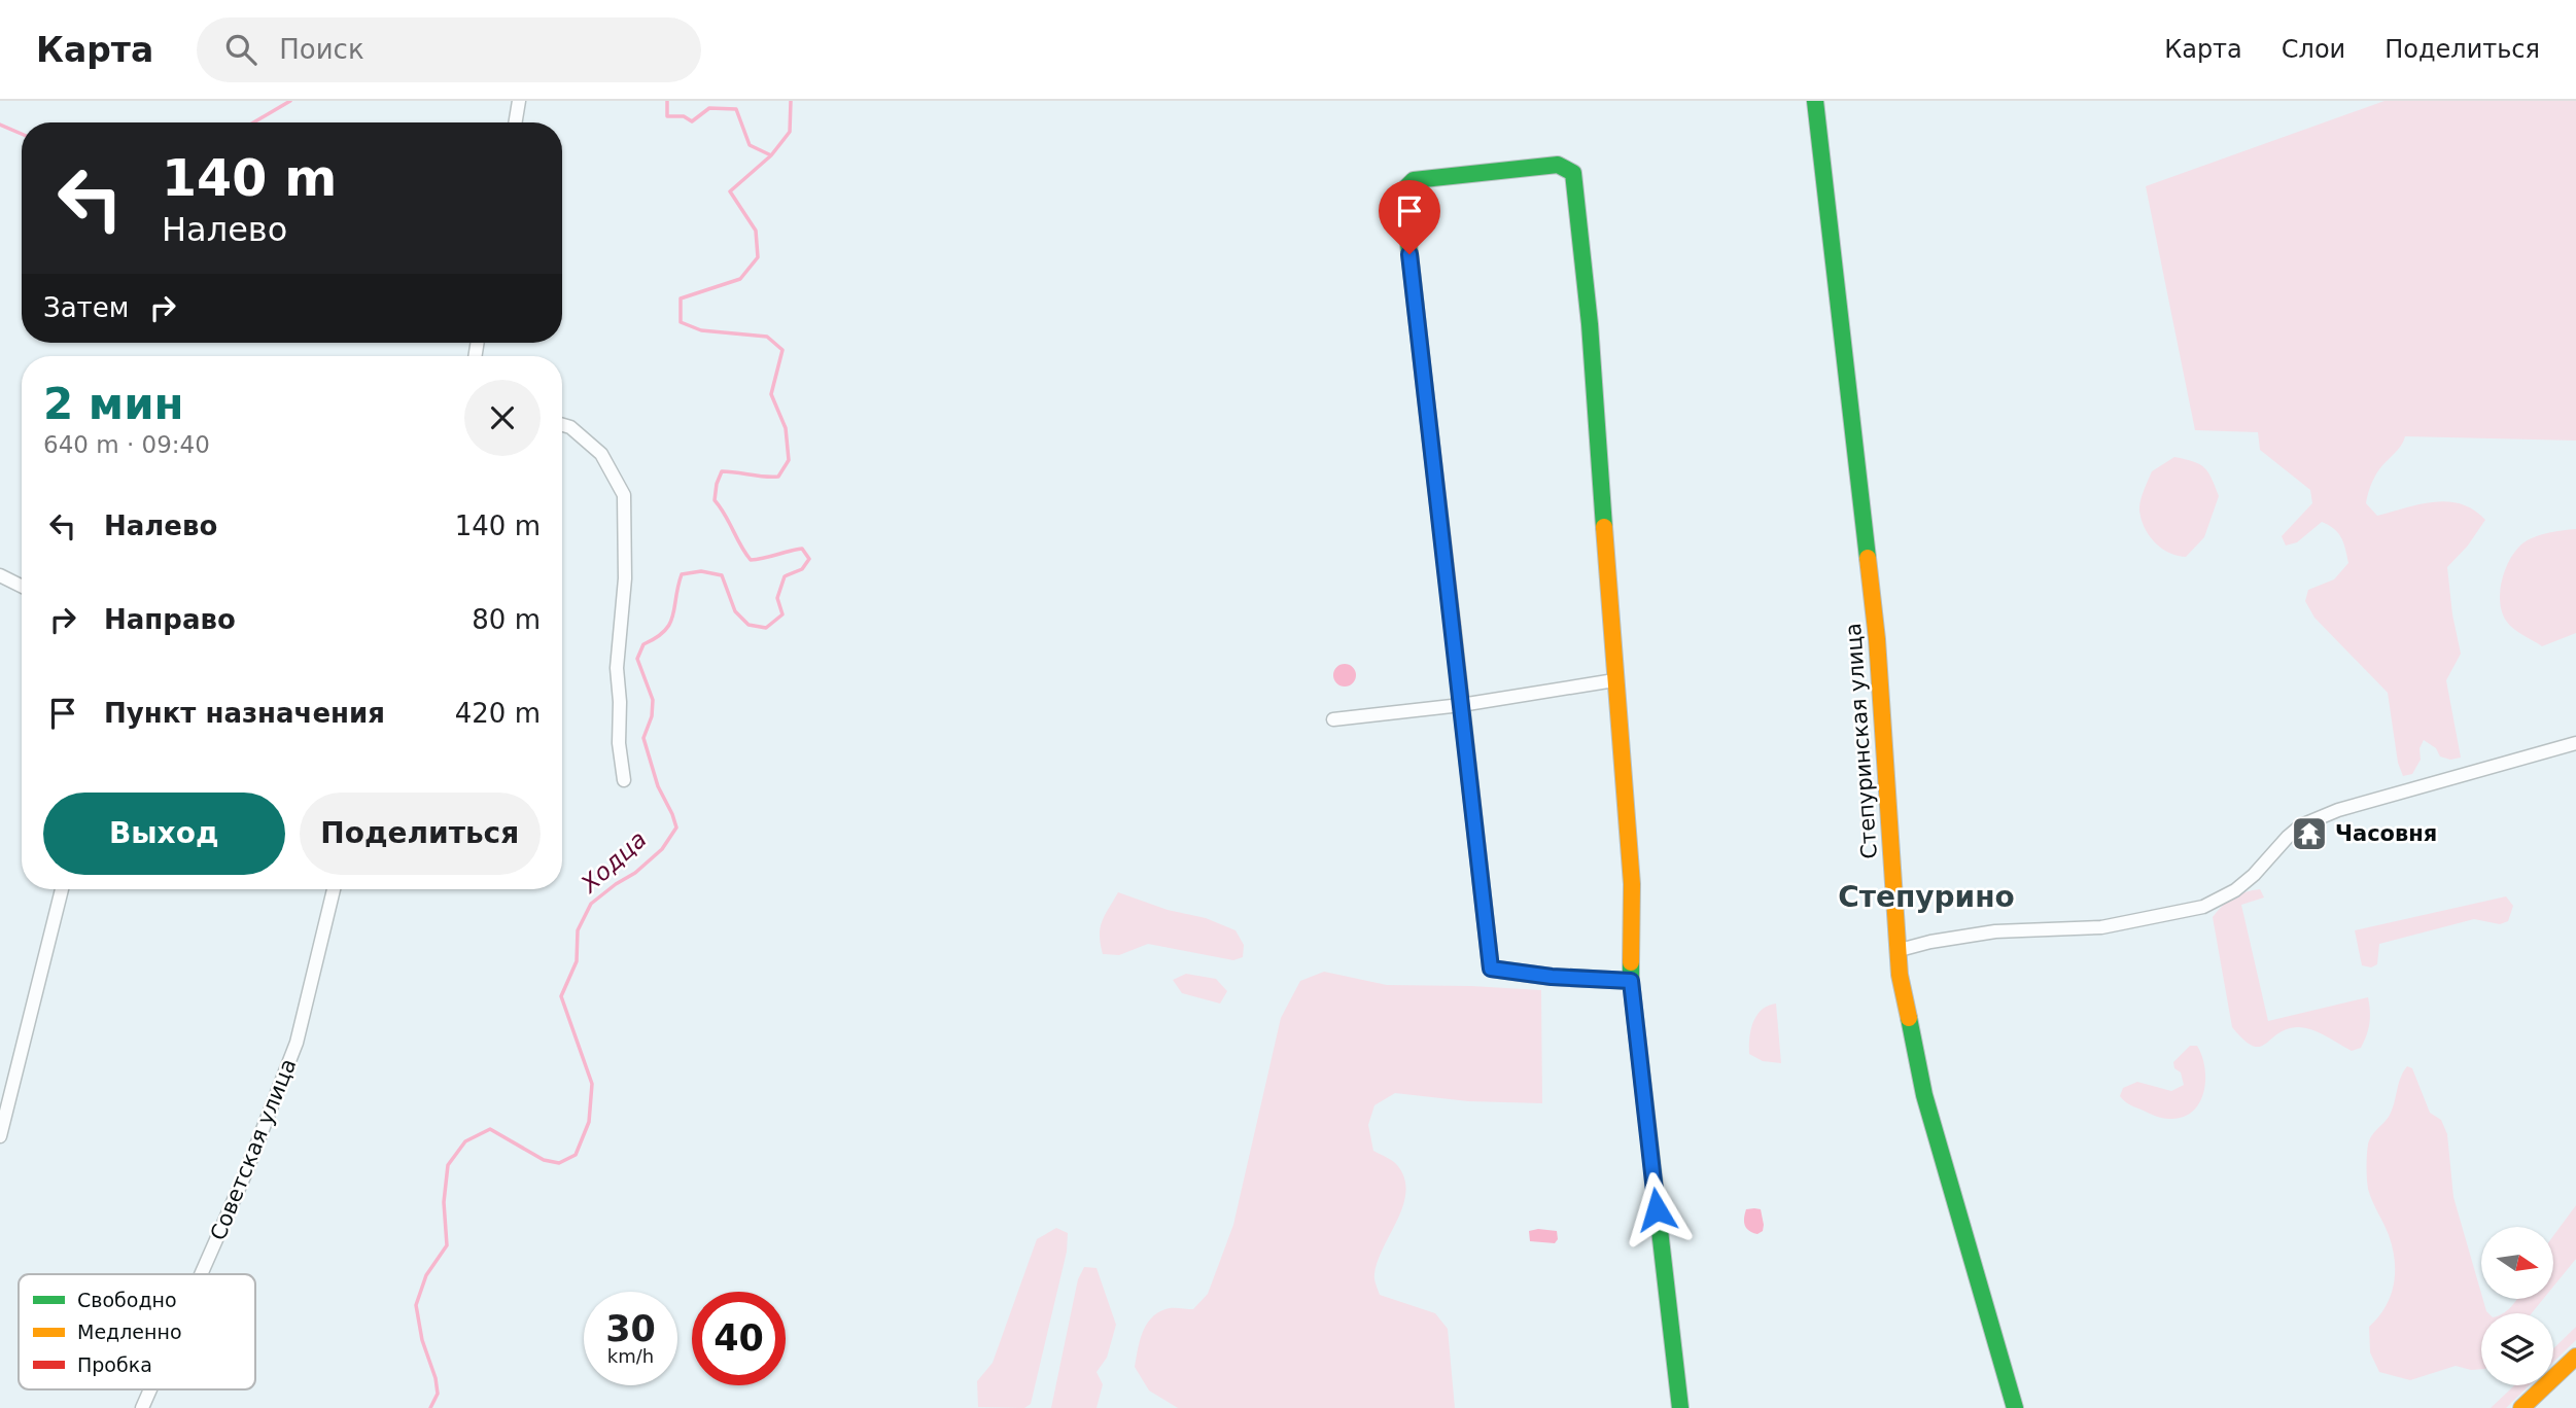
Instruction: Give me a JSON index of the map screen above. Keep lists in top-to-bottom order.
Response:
{
  "streets": {
    "street": ["Степуринская улица", "Советская улица"]
  },
  "districts": ["Степурино"],
  "water": ["Ходца"],
  "places": {
    "temple": ["Часовня"]
  },
  "legend": ["Свободно", "Медленно", "Пробка"],
  "north": "right",
  "page": {
    "header": "Карта",
    "search": "Поиск",
    "nav": ["Карта", "Слои", "Поделиться"],
    "turn": ["140 m", "Налево"],
    "then": "Затем",
    "heading": ["2 мин", "640 m · 09:40"],
    "list": [
      {
        "name": "Налево",
        "value": "140 m"
      },
      {
        "name": "Направо",
        "value": "80 m"
      },
      {
        "name": "Пункт назначения",
        "value": "420 m"
      }
    ],
    "buttons": ["Выход", "Поделиться"],
    "speed": "30 km/h",
    "limit": "40"
  }
}
